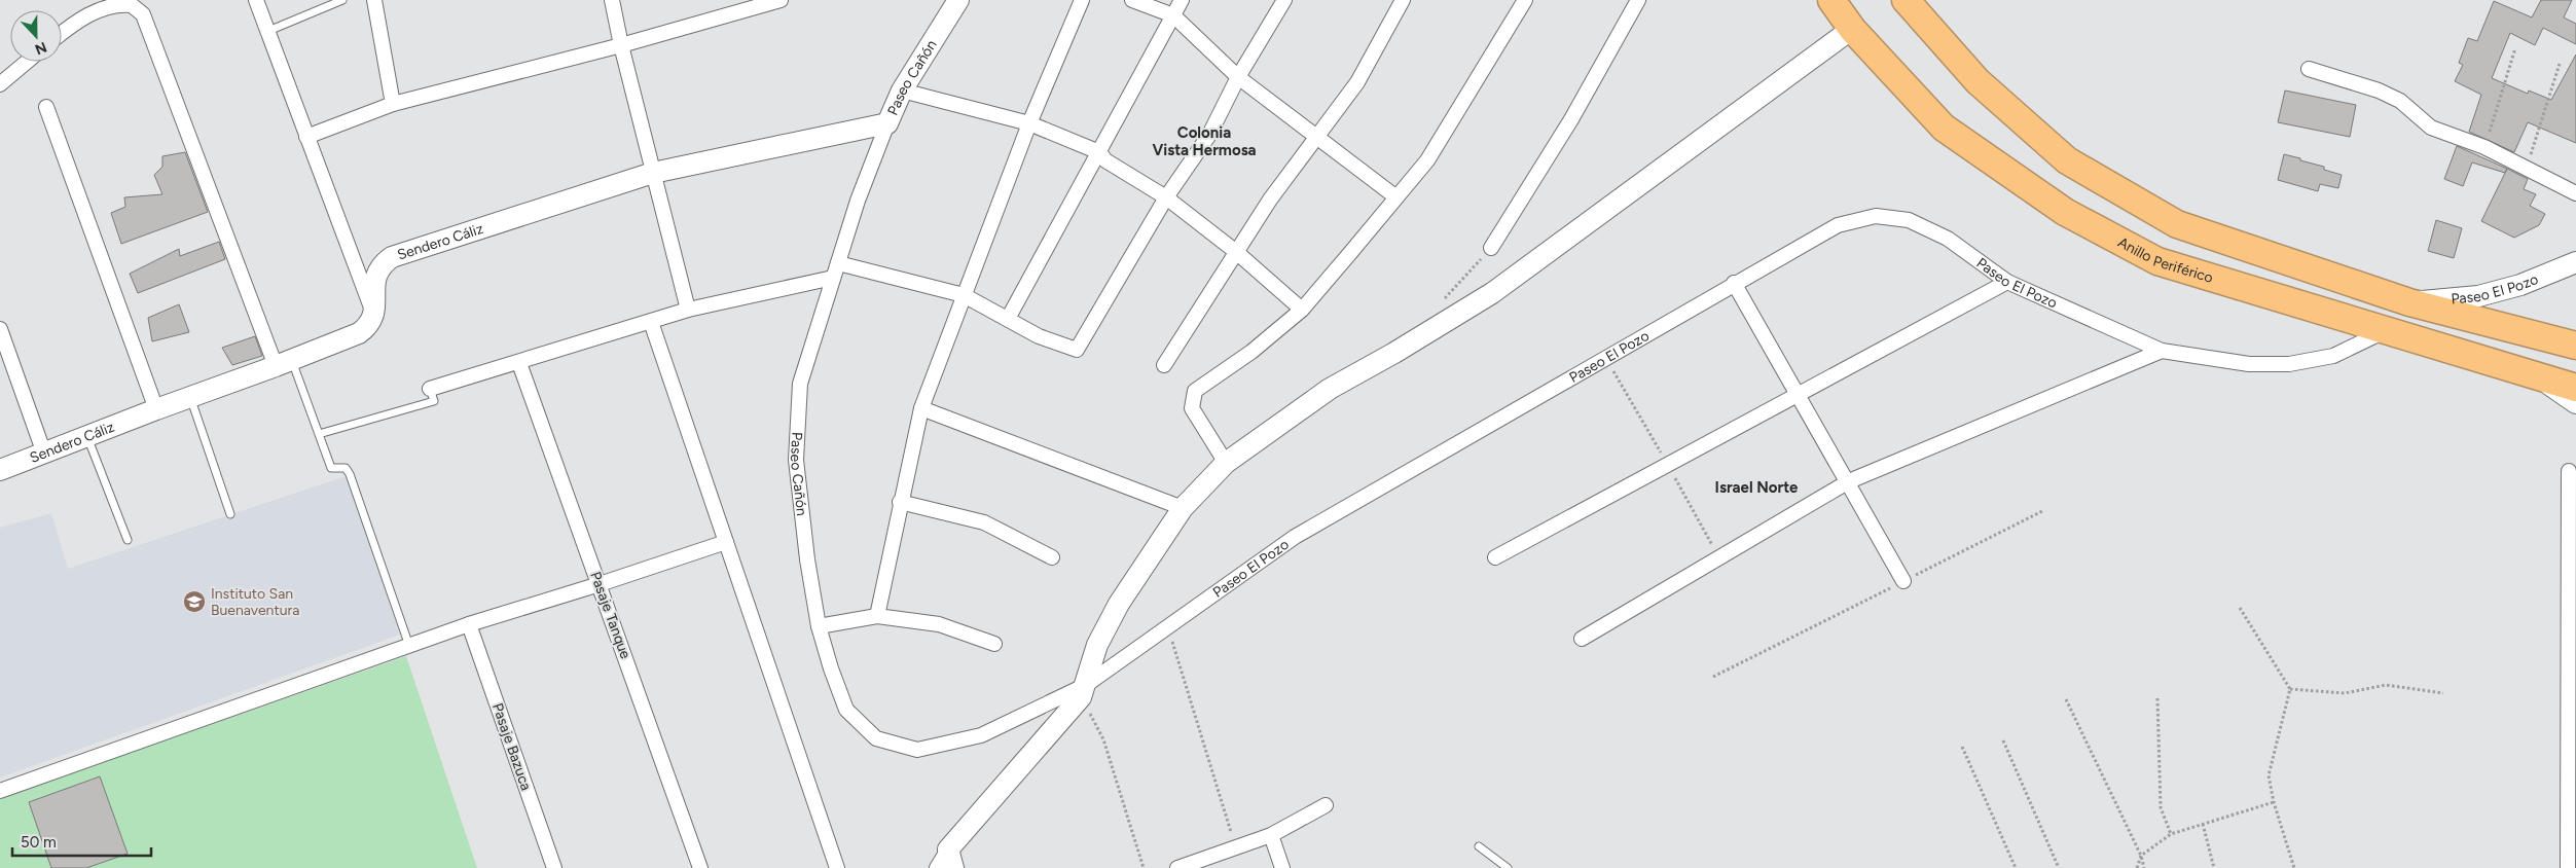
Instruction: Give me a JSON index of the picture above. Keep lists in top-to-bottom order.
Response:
{
  "streets": {
    "highway": ["Anillo Periférico"],
    "street": [
      "Paseo Cañón",
      "Sendero Cáliz",
      "Paseo El Pozo",
      "Pasaje Tanque",
      "Pasaje Bazuca"
    ]
  },
  "crossings": [
    ["Paseo Cañón", "Sendero Cáliz"],
    ["Paseo Cañón", "Paseo El Pozo"],
    ["Anillo Periférico", "Paseo El Pozo"]
  ],
  "districts": ["Colonia Vista Hermosa", "Israel Norte"],
  "places": {
    "school or university": ["Instituto San Buenaventura"]
  },
  "scale_bar": "50 m",
  "north": "bottom"
}
